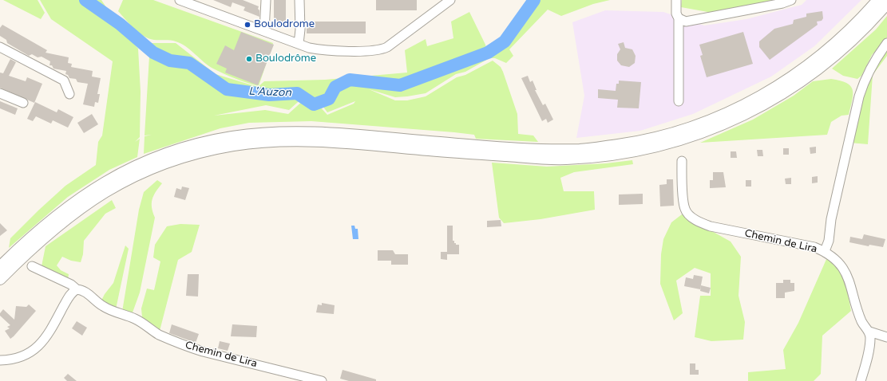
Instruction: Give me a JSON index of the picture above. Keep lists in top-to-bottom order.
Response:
{
  "streets": {
    "street": ["Chemin de Lira"]
  },
  "water": ["L'Auzon"],
  "places": ["Boulodrome", "Boulodrôme"]
}
